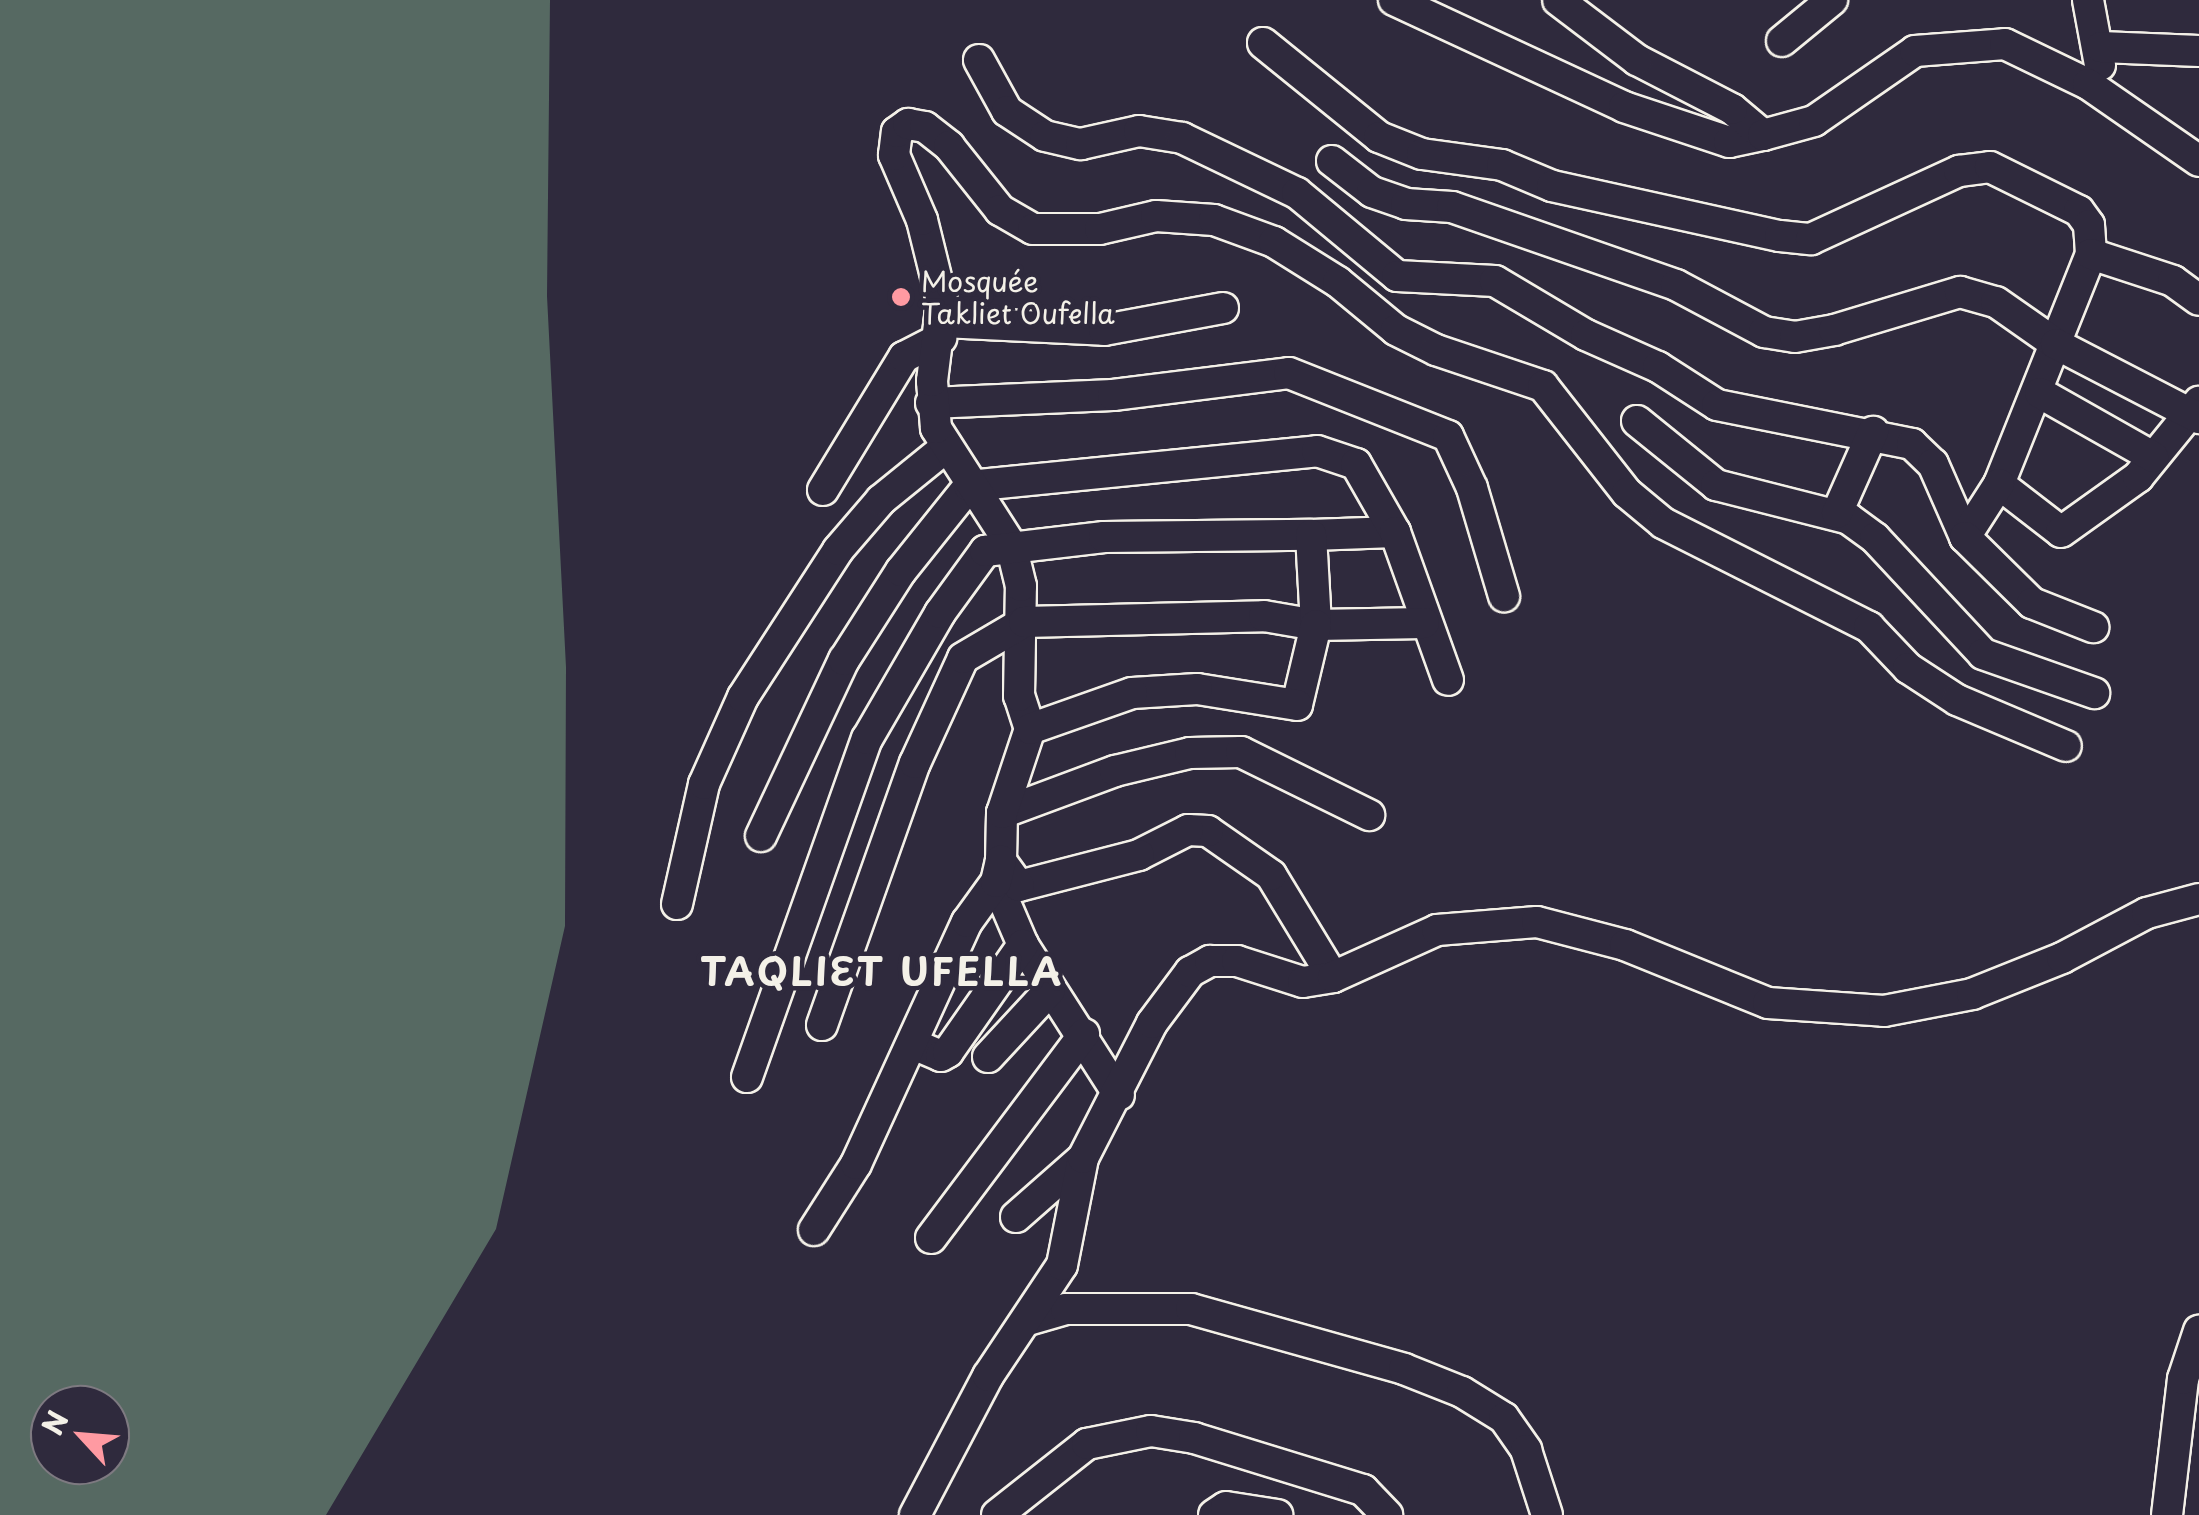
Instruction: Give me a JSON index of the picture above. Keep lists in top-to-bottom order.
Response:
{
  "districts": ["TAQLIƐT UFELLA"],
  "places": ["Mosquée Takliet Oufella"],
  "north": "top left"
}
